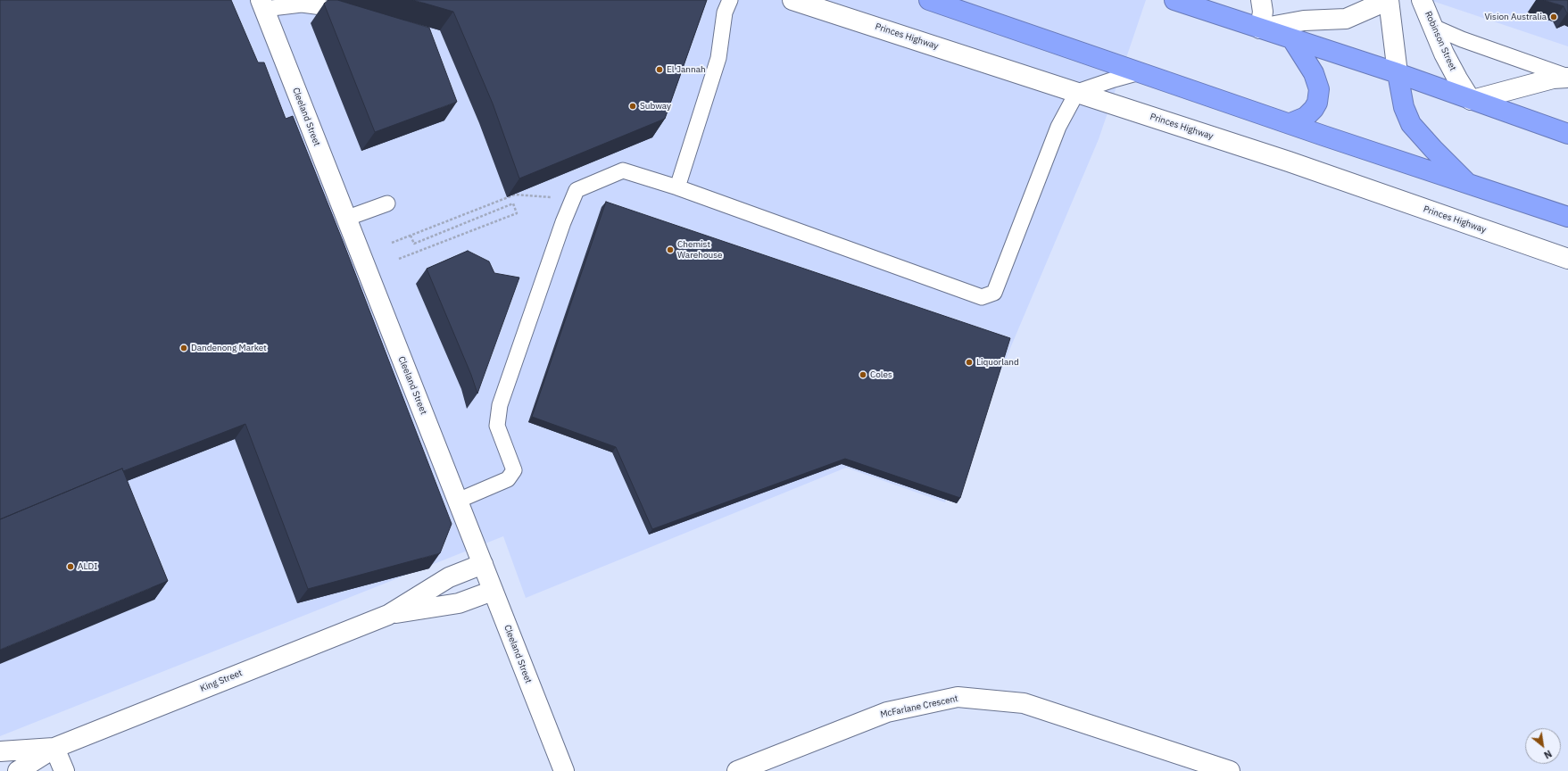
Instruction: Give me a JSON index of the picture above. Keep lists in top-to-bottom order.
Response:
{
  "streets": {
    "street": [
      "Princes Highway",
      "Robinson Street",
      "Cleeland Street",
      "King Street",
      "McFarlane Crescent"
    ]
  },
  "crossings": [
    ["Cleeland Street", "King Street"]
  ],
  "places": [
    "Vision Australia",
    "El Jannah",
    "Subway",
    "Chemist Warehouse",
    "Dandenong Market",
    "Liquorland",
    "Coles",
    "ALDI"
  ],
  "north": "bottom right"
}
